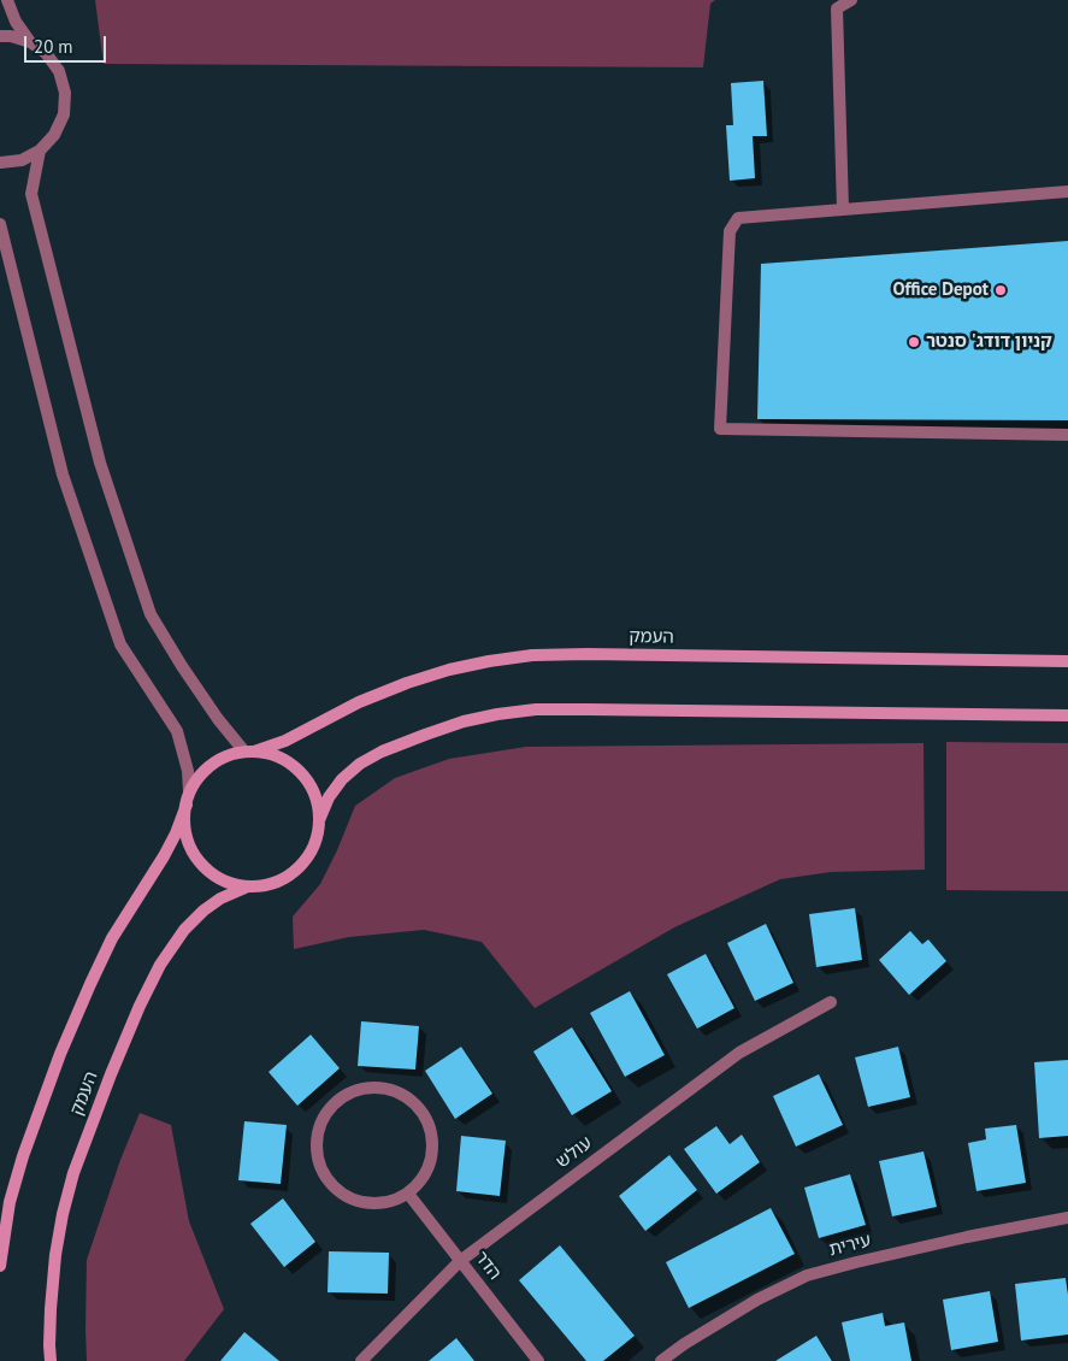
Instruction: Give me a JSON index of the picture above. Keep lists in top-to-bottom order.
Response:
{
  "streets": {
    "main road": ["העמק"],
    "street": ["עולש", "עירית", "הדר"]
  },
  "crossings": [
    ["עולש", "הדר"]
  ],
  "places": ["Office Depot", "קניון דודג' סנטר"],
  "scale_bar": "20 m"
}
